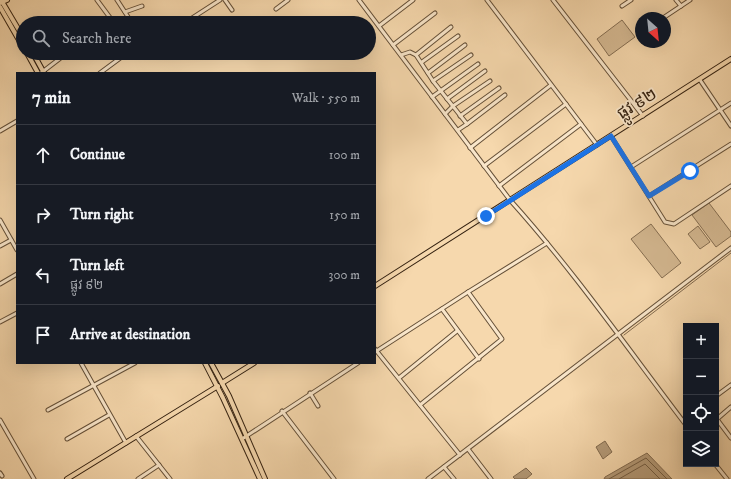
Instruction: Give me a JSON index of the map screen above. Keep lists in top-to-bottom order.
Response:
{
  "streets": {
    "main road": ["ផ្លូវ ៩២"]
  },
  "north": "bottom right",
  "page": {
    "search": "Search here",
    "heading": ["7 min", "Walk · 550 m"],
    "list": [
      ["Continue", "100 m"],
      ["Turn right", "150 m"],
      ["Turn left", "ផ្លូវ ៩២", "300 m"],
      "Arrive at destination"
    ],
    "map_buttons": ["+", "−"]
  }
}
